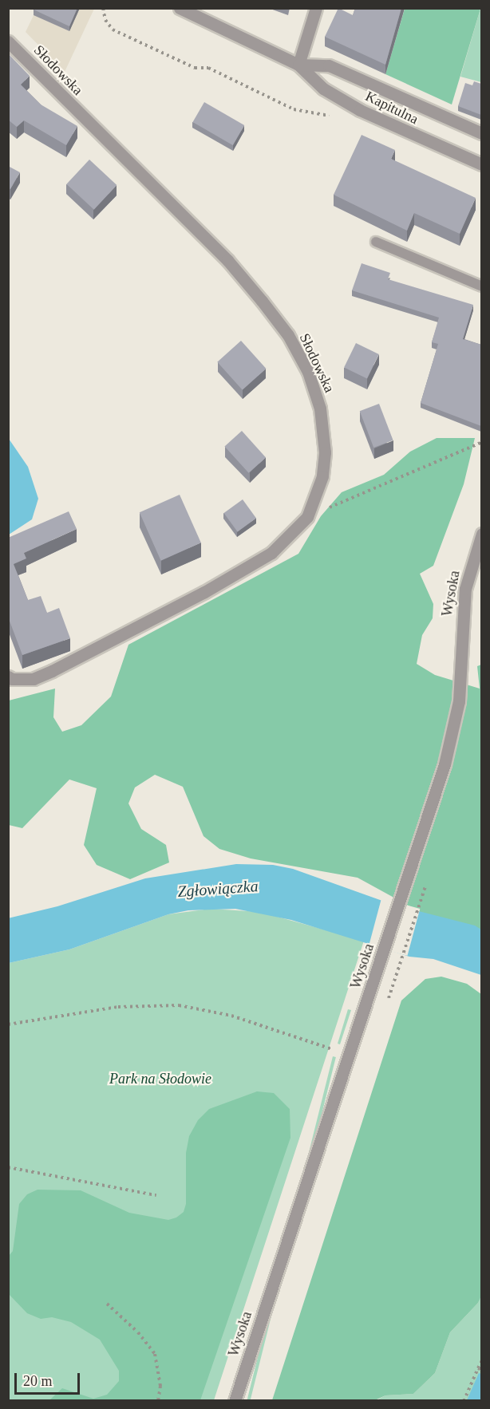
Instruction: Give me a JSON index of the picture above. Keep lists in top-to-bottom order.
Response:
{
  "streets": {
    "street": ["Słodowska", "Kapitulna", "Wysoka"]
  },
  "water": ["Zgłowiączka"],
  "parks": ["Park na Słodowie"],
  "scale_bar": "20 m"
}
